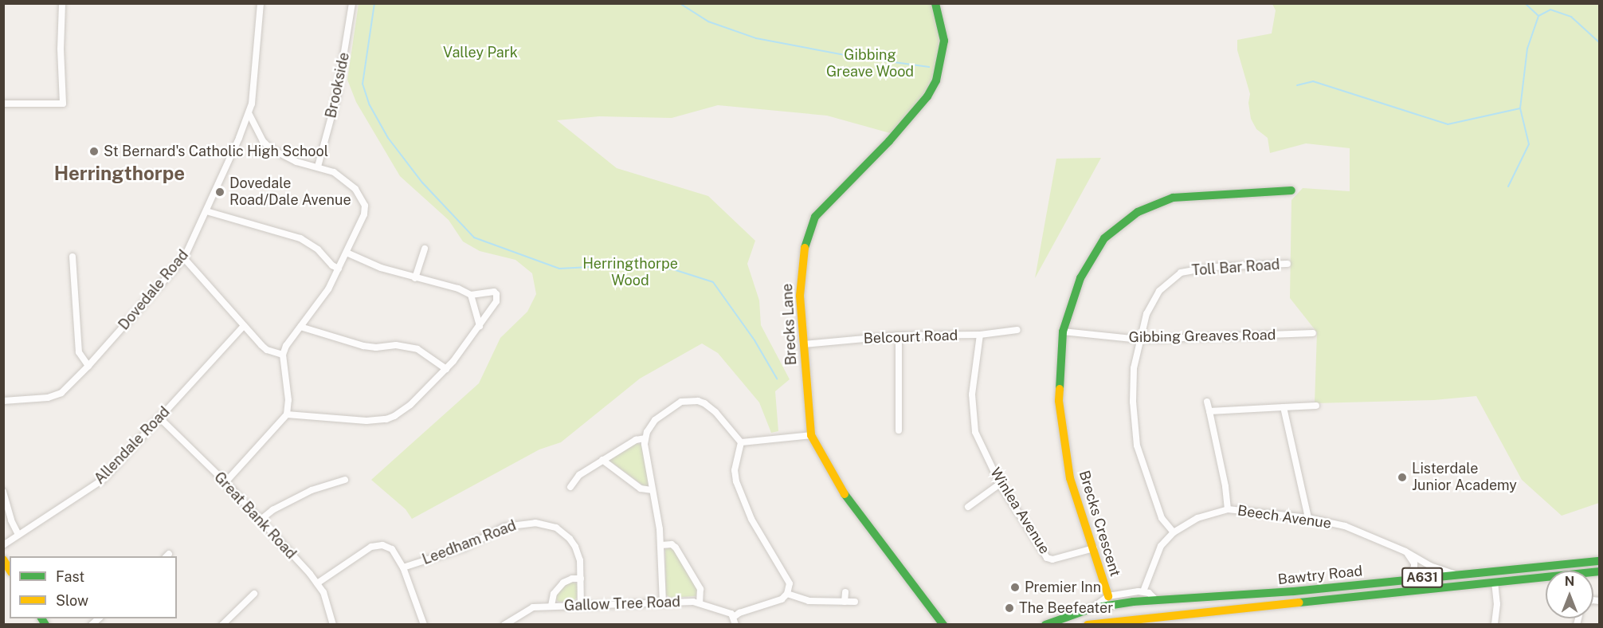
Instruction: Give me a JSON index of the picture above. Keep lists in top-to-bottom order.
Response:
{
  "streets": {
    "street": [
      "Brookside",
      "Toll Bar Road",
      "Dovedale Road",
      "Brecks Lane",
      "Gibbing Greaves Road",
      "Belcourt Road",
      "Allendale Road",
      "Winlea Avenue",
      "Great Bank Road",
      "Beech Avenue",
      "Brecks Crescent",
      "Leedham Road",
      "Bawtry Road",
      "A631",
      "Gallow Tree Road"
    ]
  },
  "crossings": [
    ["Toll Bar Road", "Gibbing Greaves Road"],
    ["Toll Bar Road", "Beech Avenue"],
    ["Brecks Lane", "Belcourt Road"],
    ["Gibbing Greaves Road", "Brecks Crescent"],
    ["Belcourt Road", "Winlea Avenue"],
    ["Allendale Road", "Great Bank Road"],
    ["Winlea Avenue", "Brecks Crescent"],
    ["Great Bank Road", "Leedham Road"],
    ["Beech Avenue", "Bawtry Road"],
    ["Leedham Road", "Gallow Tree Road"]
  ],
  "districts": ["Herringthorpe"],
  "parks": ["Valley Park", "Gibbing Greave Wood", "Herringthorpe Wood"],
  "places": [
    "St Bernard's Catholic High School",
    "Dovedale Road/Dale Avenue",
    "Listerdale Junior Academy",
    "Premier Inn",
    "The Beefeater"
  ],
  "legend": ["Fast", "Slow"],
  "north": "top"
}
